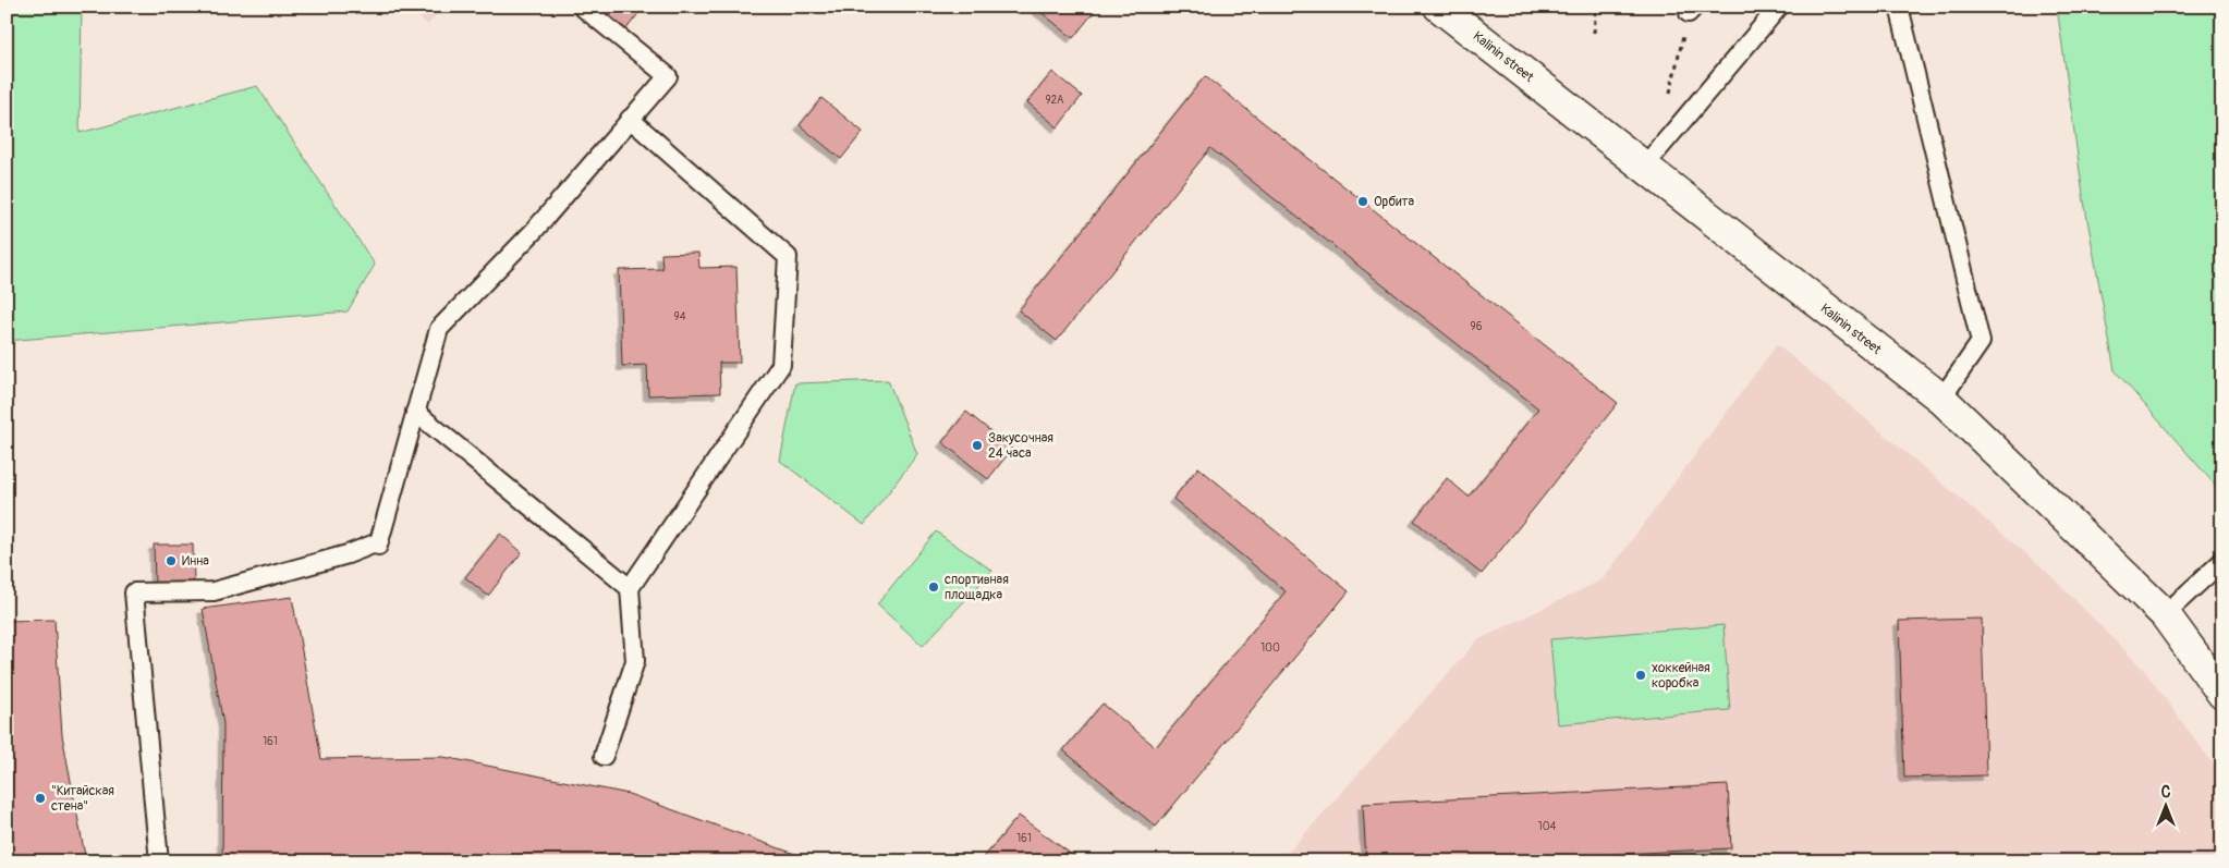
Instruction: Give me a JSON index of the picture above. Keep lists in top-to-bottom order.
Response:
{
  "streets": {
    "main road": ["Kalinin street"]
  },
  "places": [
    "Орбита",
    "Закусочная 24 часа",
    "Инна",
    "спортивная площадка",
    "хоккейная коробка",
    "\"Китайская стена\""
  ],
  "house_numbers": [
    "92А",
    "94",
    "96",
    "100",
    "161",
    "104",
    "161"
  ],
  "north": "top"
}
